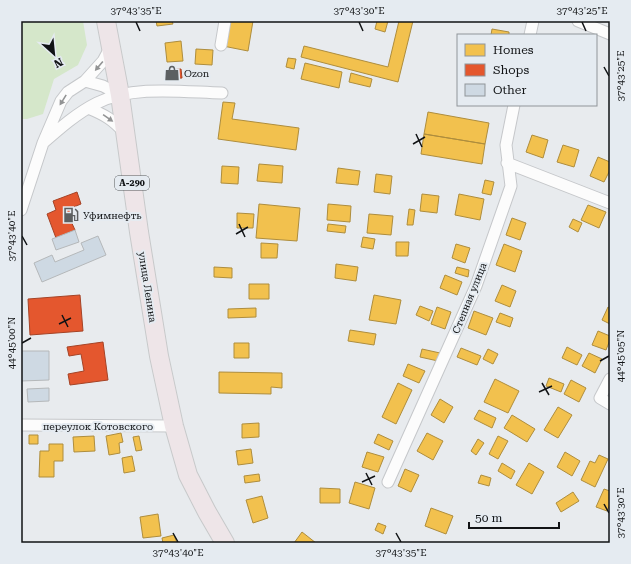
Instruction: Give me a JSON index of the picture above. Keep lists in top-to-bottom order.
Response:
{
  "streets": {
    "highway": ["А-290", "улица Ленина"],
    "street": ["Степная улица", "переулок Котовского"]
  },
  "crossings": [
    ["улица Ленина", "переулок Котовского"]
  ],
  "places": {
    "shop": ["Ozon"],
    "fuel station": ["Уфимнефть"]
  },
  "legend": ["Homes", "Shops", "Other"],
  "scale_bar": "50 m",
  "north": "bottom right",
  "coordinates": [
    "37°43'35\"E",
    "37°43'30\"E",
    "37°43'25\"E",
    "37°43'40\"E",
    "44°45'00\"N",
    "44°45'05\"N"
  ]
}
